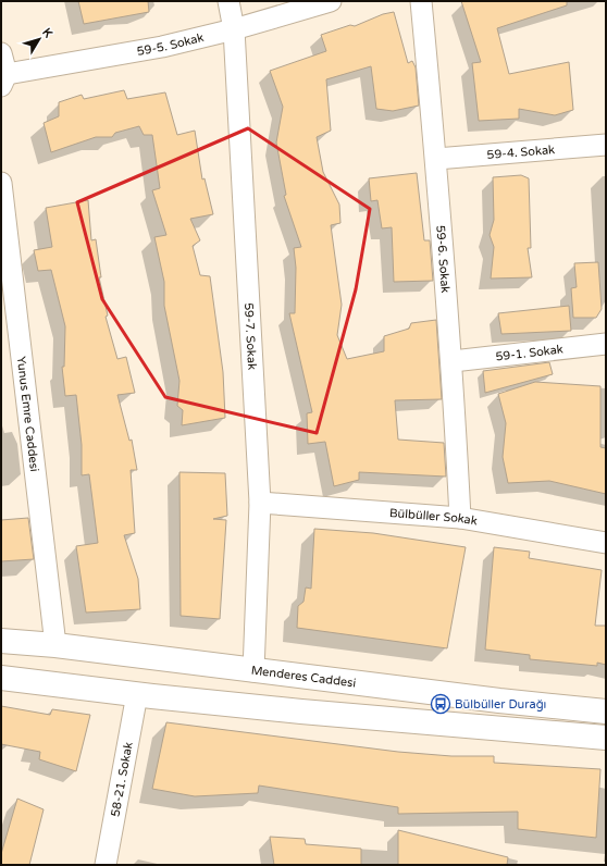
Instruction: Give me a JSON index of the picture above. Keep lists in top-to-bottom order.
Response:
{
  "streets": {
    "main road": ["Menderes Caddesi"],
    "street": [
      "59-5. Sokak",
      "59-4. Sokak",
      "59-6. Sokak",
      "59-7. Sokak",
      "59-1. Sokak",
      "Yunus Emre Caddesi",
      "Bülbüller Sokak",
      "58-21. Sokak"
    ]
  },
  "crossings": [
    ["59-5. Sokak", "59-7. Sokak"],
    ["59-4. Sokak", "59-6. Sokak"],
    ["59-6. Sokak", "59-1. Sokak"],
    ["59-6. Sokak", "Bülbüller Sokak"],
    ["59-7. Sokak", "Bülbüller Sokak"],
    ["59-7. Sokak", "Menderes Caddesi"],
    ["Yunus Emre Caddesi", "Menderes Caddesi"]
  ],
  "places": {
    "bus stop": ["Bülbüller Durağı"]
  },
  "north": "top right"
}
